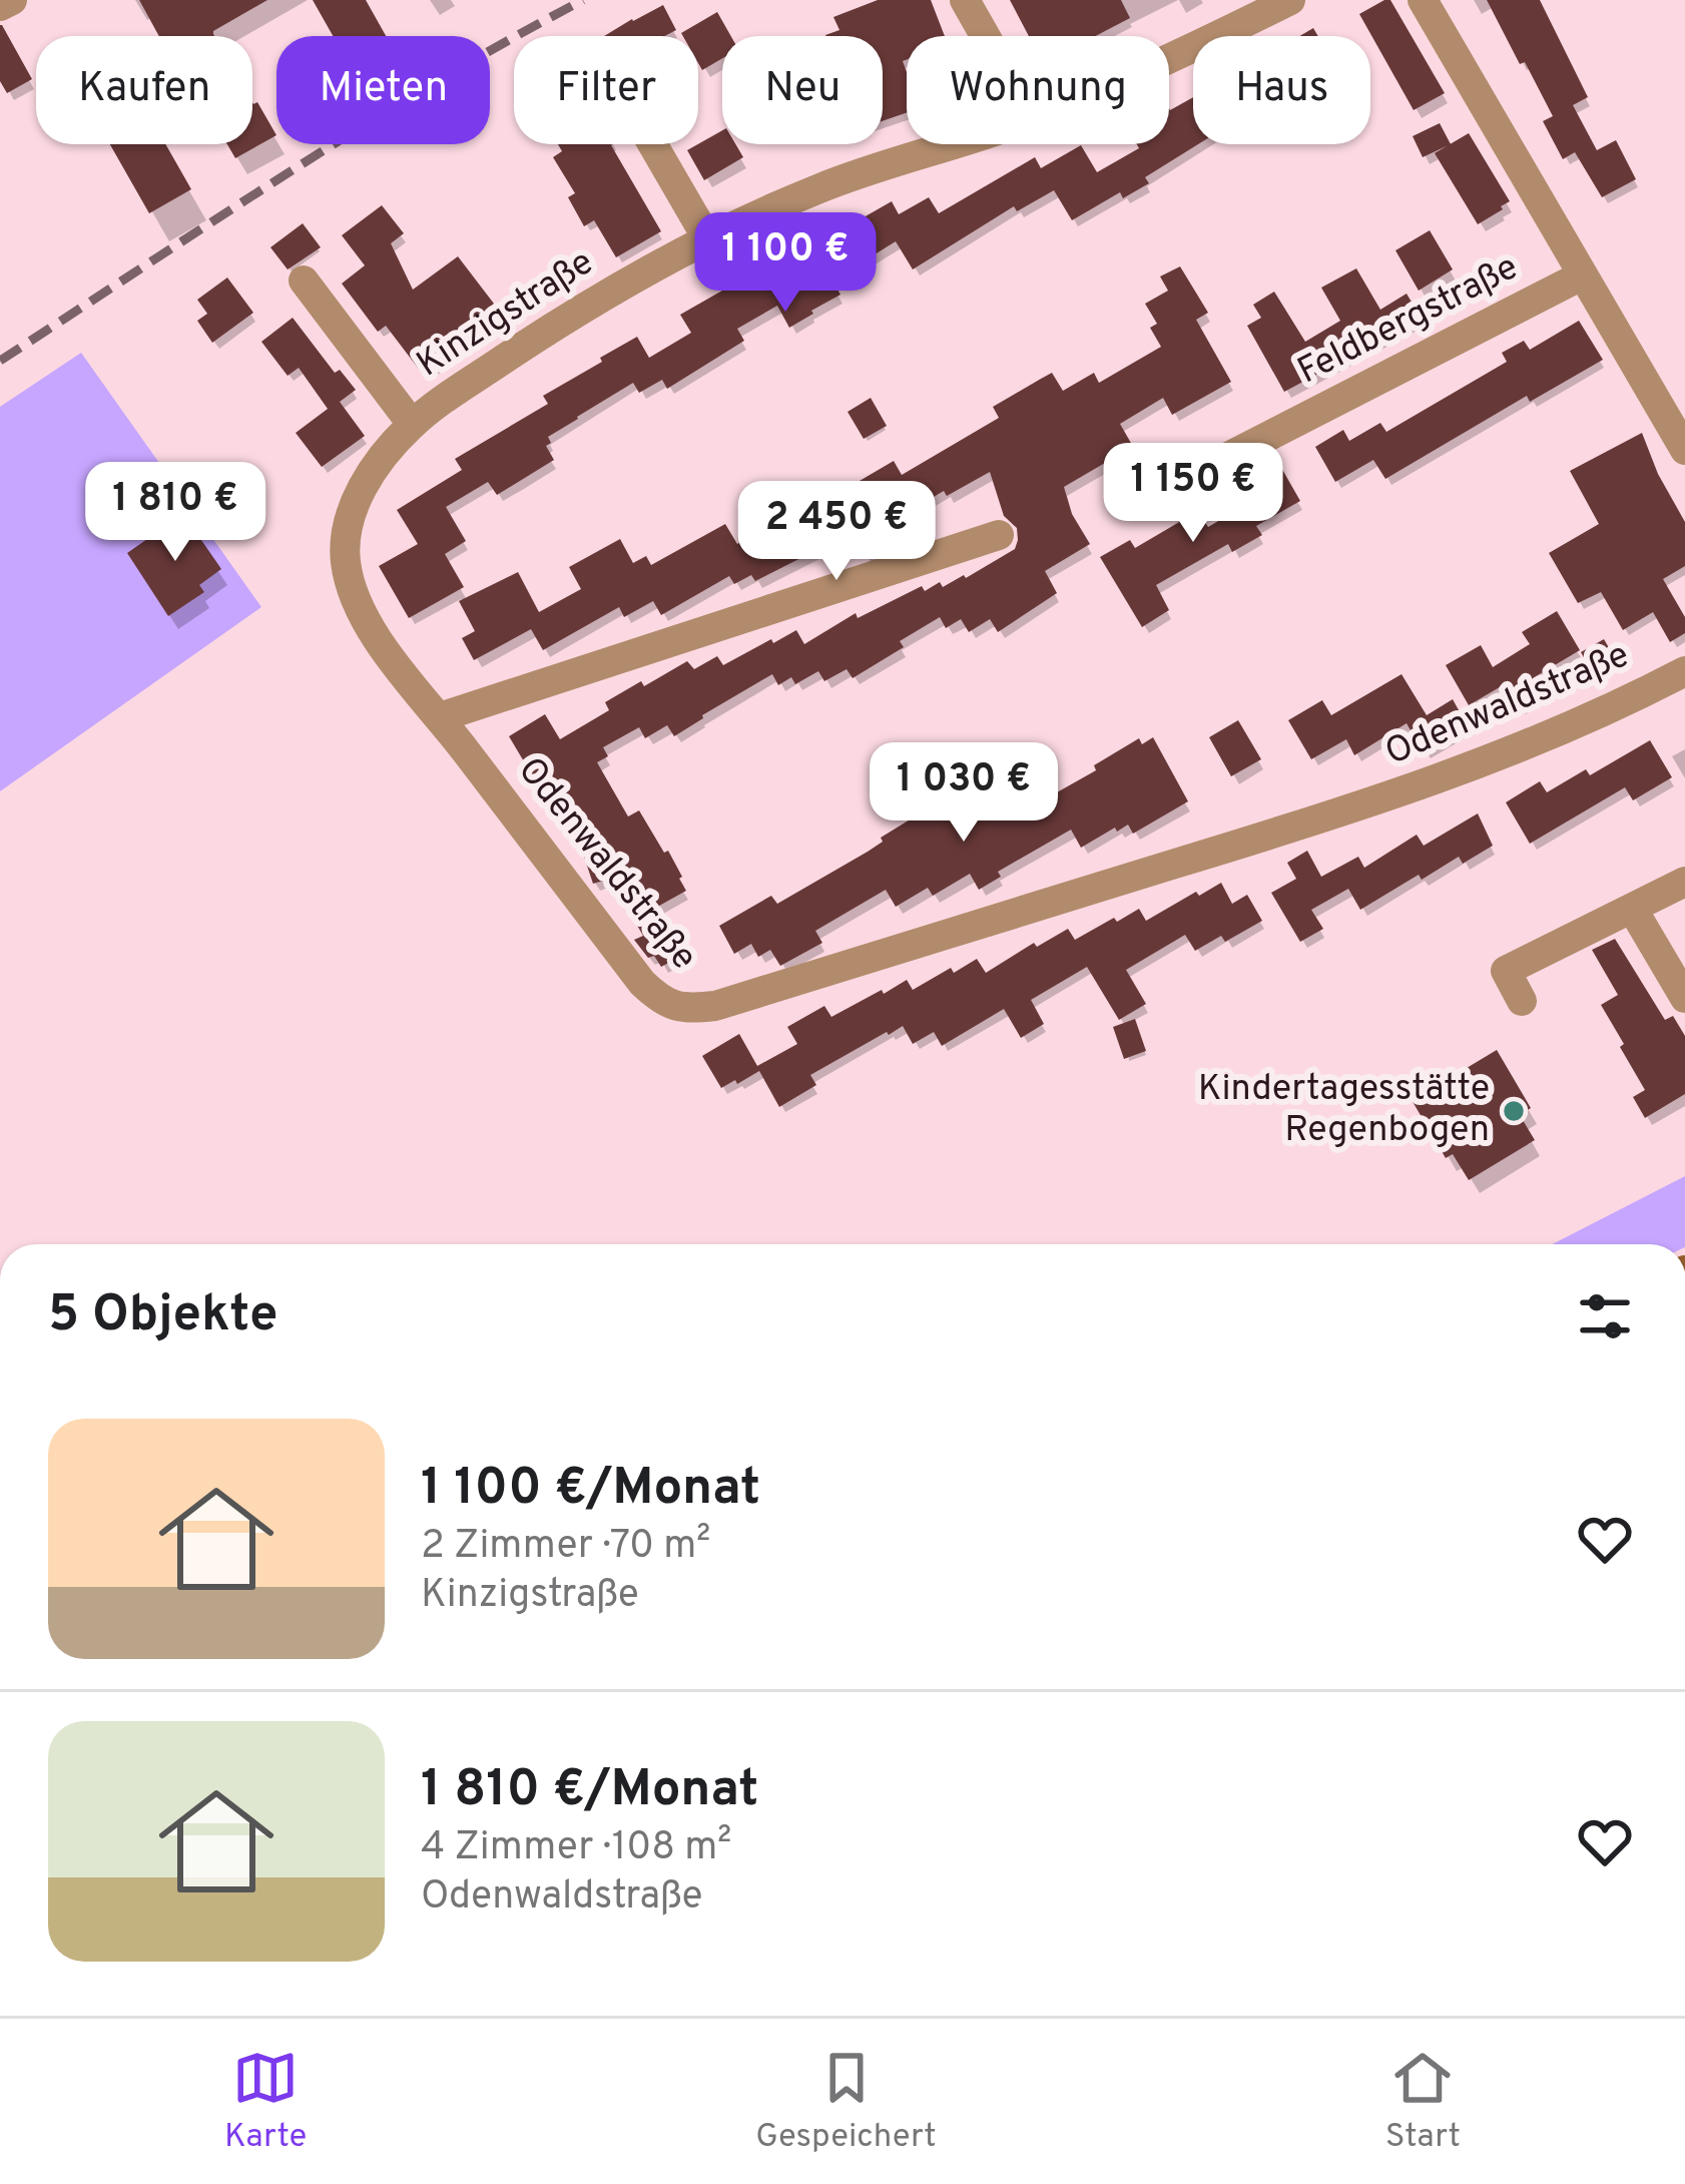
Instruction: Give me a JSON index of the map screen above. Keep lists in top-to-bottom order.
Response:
{
  "streets": {
    "street": ["Kinzigstraße", "Feldbergstraße", "Odenwaldstraße"]
  },
  "crossings": [
    ["Kinzigstraße", "Odenwaldstraße"]
  ],
  "places": ["Kindertagesstätte Regenbogen"],
  "page": {
    "chip": [
      "Kaufen",
      "Mieten",
      "Filter",
      "Neu",
      "Wohnung",
      "Haus"
    ],
    "price": [
      "1 100 €",
      "1 150 €",
      "1 810 €",
      "2 450 €",
      "1 030 €"
    ],
    "heading": "5 Objekte",
    "list": [
      {
        "name": "1 100 €/Monat",
        "note": "2 Zimmer · 70 m² · Kinzigstraße"
      },
      {
        "name": "1 810 €/Monat",
        "note": "4 Zimmer · 108 m² · Odenwaldstraße"
      }
    ],
    "tabs": ["Karte", "Gespeichert", "Start"]
  }
}
